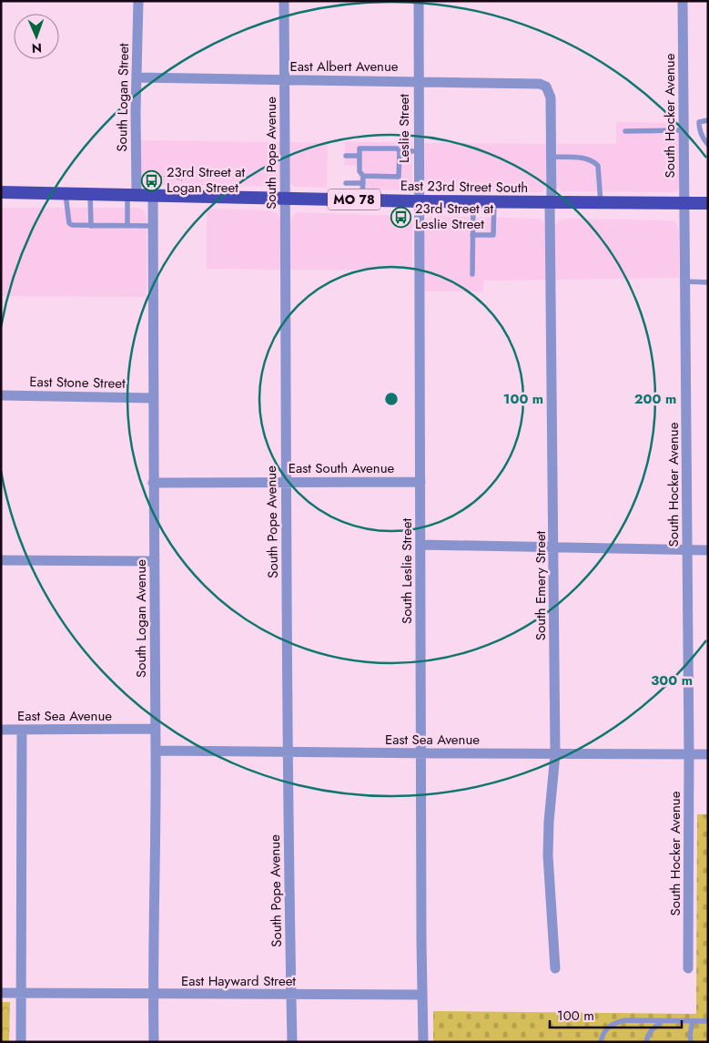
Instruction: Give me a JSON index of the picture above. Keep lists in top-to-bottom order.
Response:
{
  "streets": {
    "main road": ["East 23rd Street South", "MO 78"],
    "street": [
      "East Albert Avenue",
      "South Logan Street",
      "South Hocker Avenue",
      "Leslie Street",
      "South Pope Avenue",
      "East Stone Street",
      "East South Avenue",
      "South Leslie Street",
      "South Emery Street",
      "South Logan Avenue",
      "East Sea Avenue",
      "East Hayward Street"
    ]
  },
  "crossings": [
    ["East Albert Avenue", "South Logan Street"],
    ["East Albert Avenue", "Leslie Street"],
    ["East Albert Avenue", "South Pope Avenue"],
    ["East Albert Avenue", "South Emery Street"],
    ["South Logan Street", "East 23rd Street South"],
    ["South Hocker Avenue", "East 23rd Street South"],
    ["South Hocker Avenue", "East Sea Avenue"],
    ["Leslie Street", "East 23rd Street South"],
    ["Leslie Street", "South Leslie Street"],
    ["South Pope Avenue", "East 23rd Street South"],
    ["South Pope Avenue", "East South Avenue"],
    ["South Pope Avenue", "East Sea Avenue"],
    ["South Pope Avenue", "East Hayward Street"],
    ["East 23rd Street South", "South Leslie Street"],
    ["East 23rd Street South", "South Emery Street"],
    ["East 23rd Street South", "South Logan Avenue"],
    ["East Stone Street", "South Logan Avenue"],
    ["East South Avenue", "South Leslie Street"],
    ["East South Avenue", "South Logan Avenue"],
    ["South Leslie Street", "East Sea Avenue"],
    ["South Leslie Street", "East Hayward Street"],
    ["South Emery Street", "East Sea Avenue"],
    ["South Logan Avenue", "East Sea Avenue"],
    ["South Logan Avenue", "East Hayward Street"]
  ],
  "places": {
    "bus stop": ["23rd Street at Logan Street", "23rd Street at Leslie Street"]
  },
  "scale_bar": "100 m",
  "north": "bottom",
  "rings": ["100 m", "200 m", "300 m"]
}
